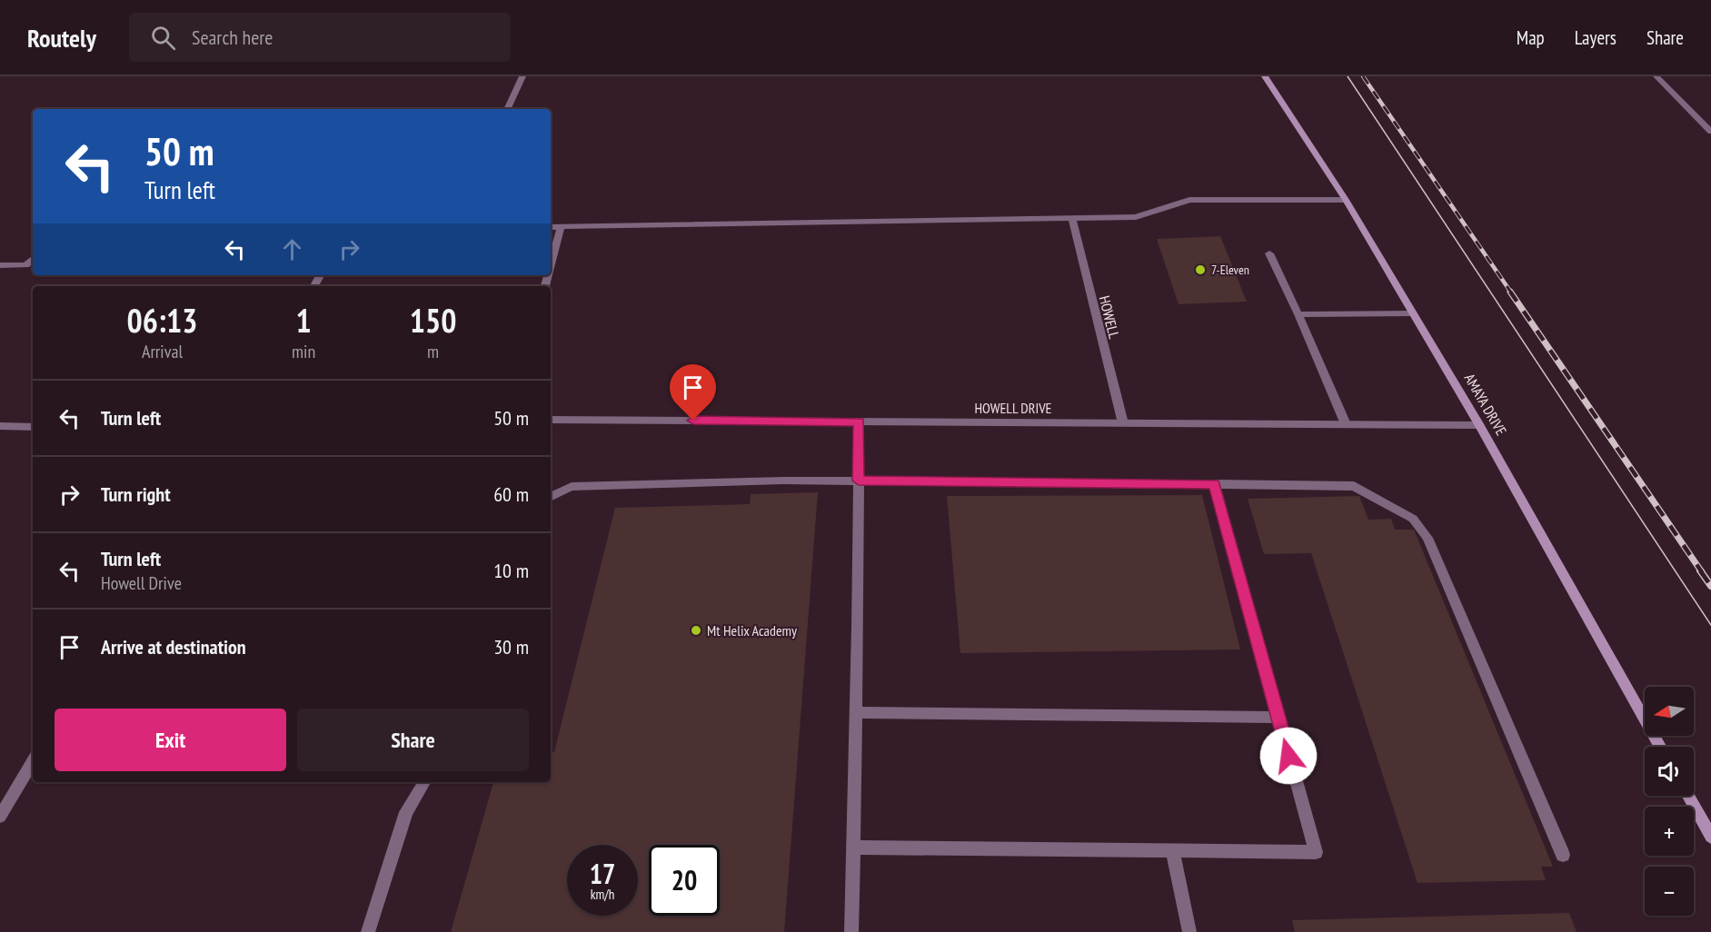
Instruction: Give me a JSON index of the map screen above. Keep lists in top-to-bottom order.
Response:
{
  "streets": {
    "main road": ["AMAYA DRIVE"],
    "street": ["HOWELL", "HOWELL DRIVE"]
  },
  "crossings": [
    ["HOWELL", "HOWELL DRIVE"],
    ["AMAYA DRIVE", "HOWELL DRIVE"]
  ],
  "places": ["7-Eleven", "Mt Helix Academy"],
  "north": "left",
  "page": {
    "header": "Routely",
    "search": "Search here",
    "nav": ["Map", "Layers", "Share"],
    "turn": ["50 m", "Turn left"],
    "eta": [
      "06:13",
      "Arrival",
      "1",
      "min",
      "150",
      "m"
    ],
    "list": [
      {
        "name": "Turn left",
        "value": "50 m"
      },
      {
        "name": "Turn right",
        "value": "60 m"
      },
      {
        "name": "Turn left",
        "note": "Howell Drive",
        "value": "10 m"
      },
      {
        "name": "Arrive at destination",
        "value": "30 m"
      }
    ],
    "map_buttons": ["+", "−"],
    "buttons": ["Exit", "Share"],
    "speed": "17 km/h",
    "limit": "20"
  }
}
